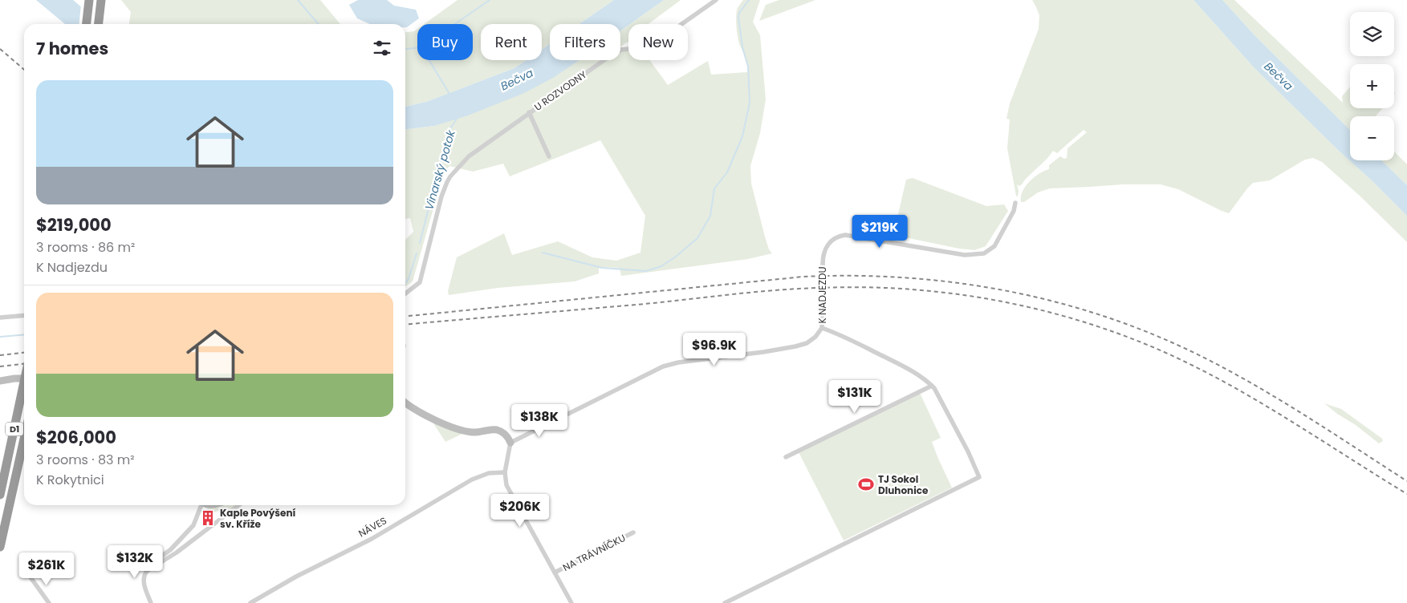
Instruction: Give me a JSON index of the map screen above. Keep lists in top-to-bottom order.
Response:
{
  "streets": {
    "highway": ["D1"],
    "street": [
      "U ROZVODNY",
      "K NADJEZDU",
      "NÁVES",
      "NA TRÁVNÍČKU"
    ]
  },
  "water": ["Bečva", "Vinarský potok"],
  "places": {
    "sports": ["TJ Sokol Dluhonice"],
    "building": ["Kaple Povýšení sv. Kříže"]
  },
  "page": {
    "map_buttons": ["+", "−"],
    "chip": [
      "Buy",
      "Rent",
      "Filters",
      "New"
    ],
    "heading": "7 homes",
    "list": [
      {
        "name": "$219,000",
        "note": "3 rooms · 86 m² · K Nadjezdu"
      },
      {
        "name": "$206,000",
        "note": "3 rooms · 83 m² · K Rokytnici"
      }
    ],
    "price": [
      "$219K",
      "$96.9K",
      "$131K",
      "$138K",
      "$206K",
      "$132K",
      "$261K"
    ]
  }
}
